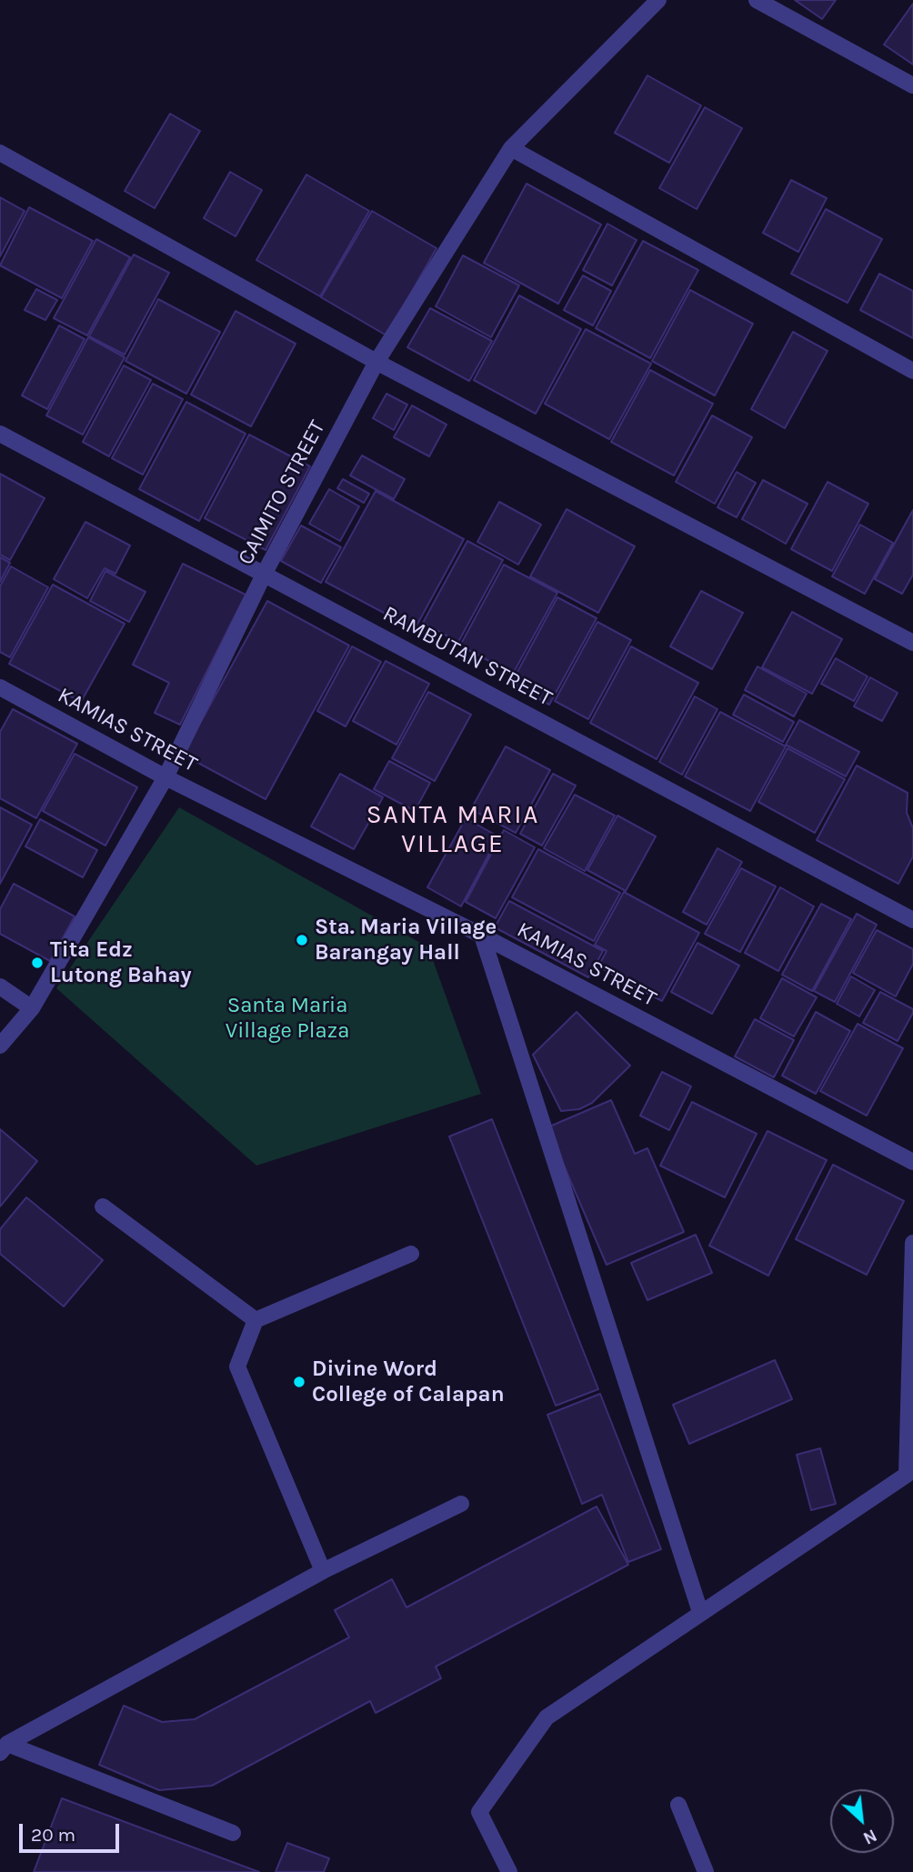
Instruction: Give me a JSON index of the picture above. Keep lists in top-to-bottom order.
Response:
{
  "streets": {
    "street": ["CAIMITO STREET", "RAMBUTAN STREET", "KAMIAS STREET"]
  },
  "crossings": [
    ["CAIMITO STREET", "RAMBUTAN STREET"],
    ["CAIMITO STREET", "KAMIAS STREET"]
  ],
  "districts": ["SANTA MARIA VILLAGE"],
  "parks": ["Santa Maria Village Plaza"],
  "places": ["Sta. Maria Village Barangay Hall", "Tita Edz Lutong Bahay", "Divine Word College of Calapan"],
  "scale_bar": "20 m",
  "north": "bottom right"
}
